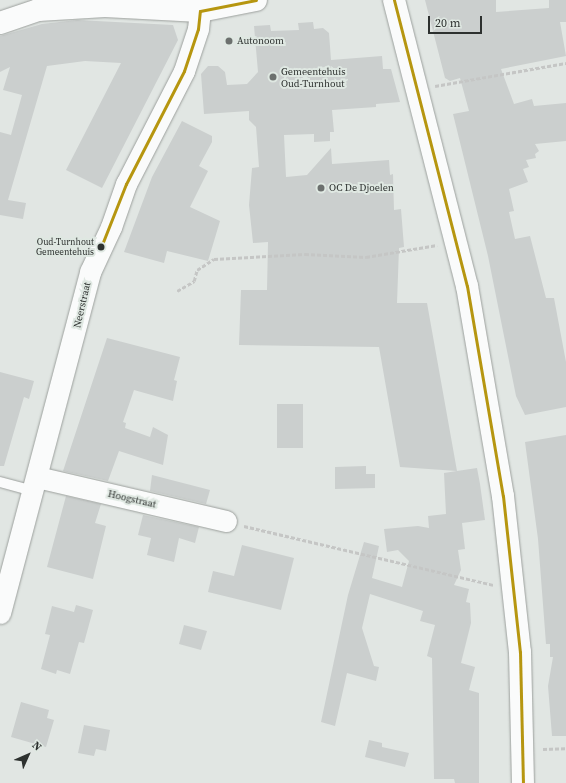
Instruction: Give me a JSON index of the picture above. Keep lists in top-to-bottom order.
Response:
{
  "streets": {
    "street": ["Neerstraat", "Hoogstraat"]
  },
  "crossings": [
    ["Neerstraat", "Hoogstraat"]
  ],
  "places": [
    "Autonoom",
    "Gemeentehuis Oud-Turnhout",
    "OC De Djoelen",
    "Oud-Turnhout Gemeentehuis"
  ],
  "scale_bar": "20 m",
  "north": "top right"
}
